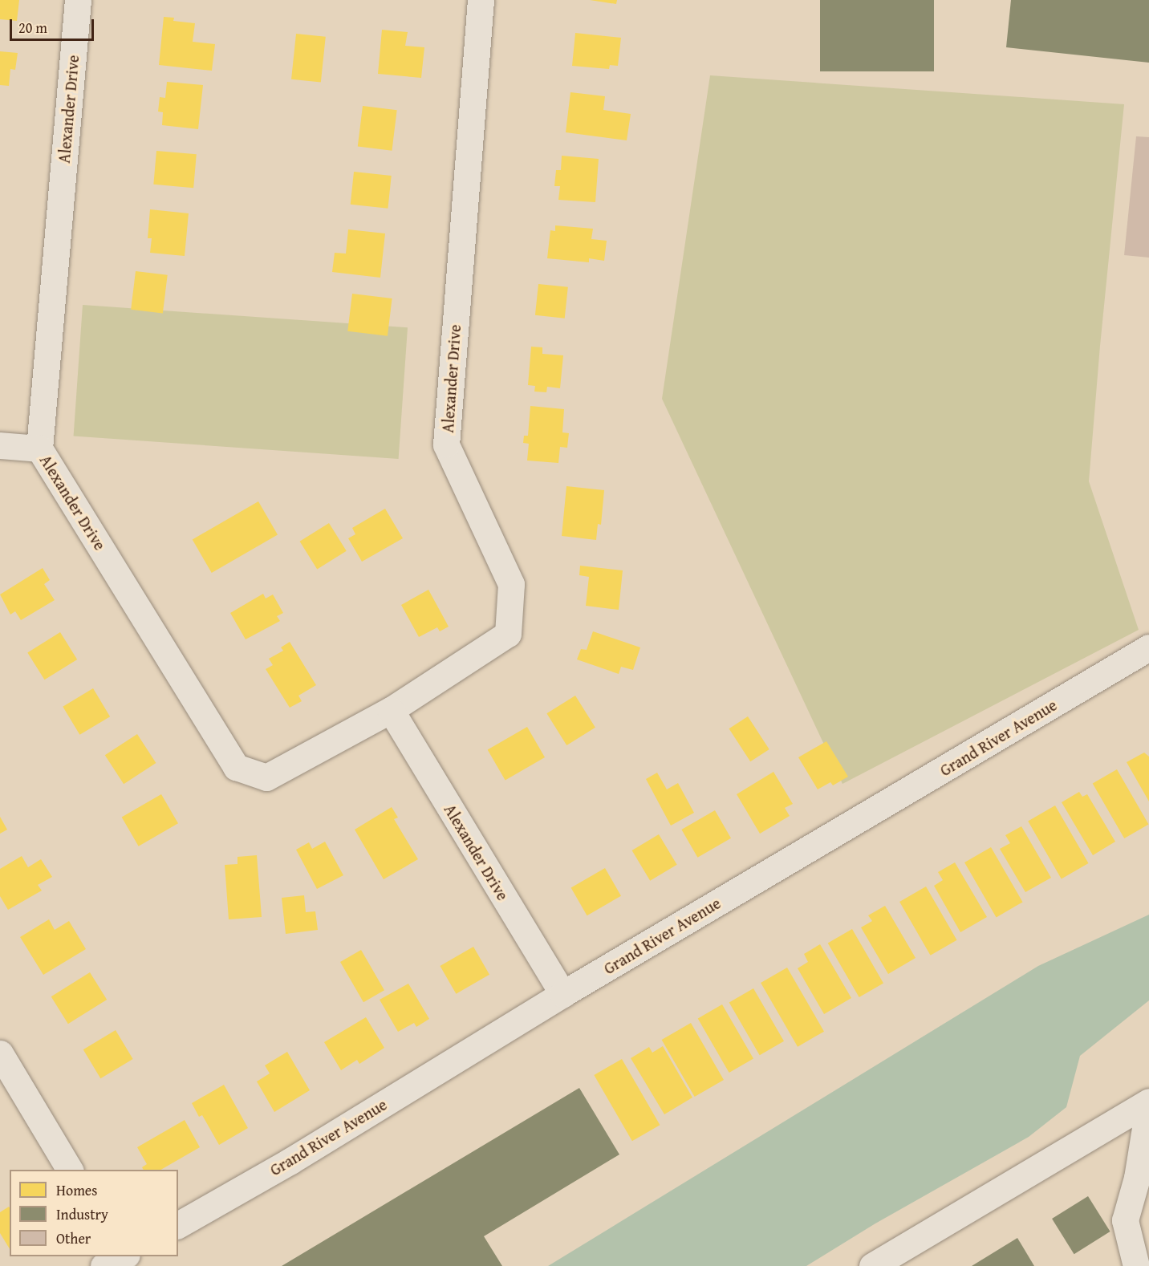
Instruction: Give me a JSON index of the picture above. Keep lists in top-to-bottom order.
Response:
{
  "streets": {
    "street": ["Alexander Drive", "Grand River Avenue"]
  },
  "crossings": [
    ["Alexander Drive", "Grand River Avenue"]
  ],
  "legend": ["Homes", "Industry", "Other"],
  "scale_bar": "20 m"
}
